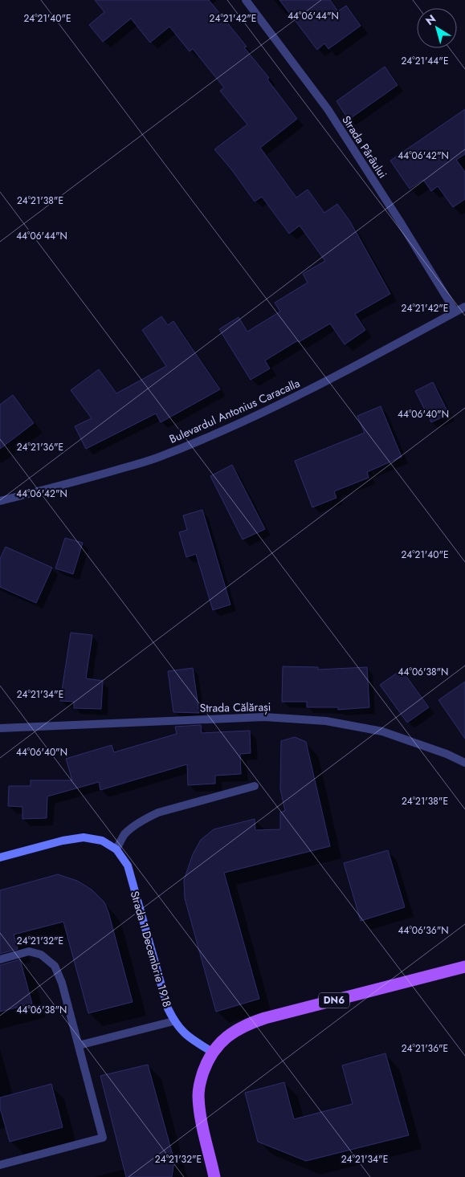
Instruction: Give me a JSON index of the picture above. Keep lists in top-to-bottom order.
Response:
{
  "streets": {
    "main road": ["Strada 1 Decembrie 1918", "DN6"],
    "street": ["Strada Pârâului", "Bulevardul Antonius Caracalla", "Strada Călărași"]
  },
  "crossings": [
    ["Strada Pârâului", "Bulevardul Antonius Caracalla"],
    ["Strada 1 Decembrie 1918", "DN6"]
  ],
  "north": "top left",
  "coordinates": [
    "44°06'44\"N",
    "24°21'40\"E",
    "24°21'42\"E",
    "24°21'44\"E",
    "44°06'42\"N",
    "24°21'38\"E",
    "44°06'40\"N",
    "24°21'36\"E",
    "44°06'38\"N",
    "24°21'34\"E",
    "44°06'36\"N",
    "24°21'32\"E"
  ]
}
